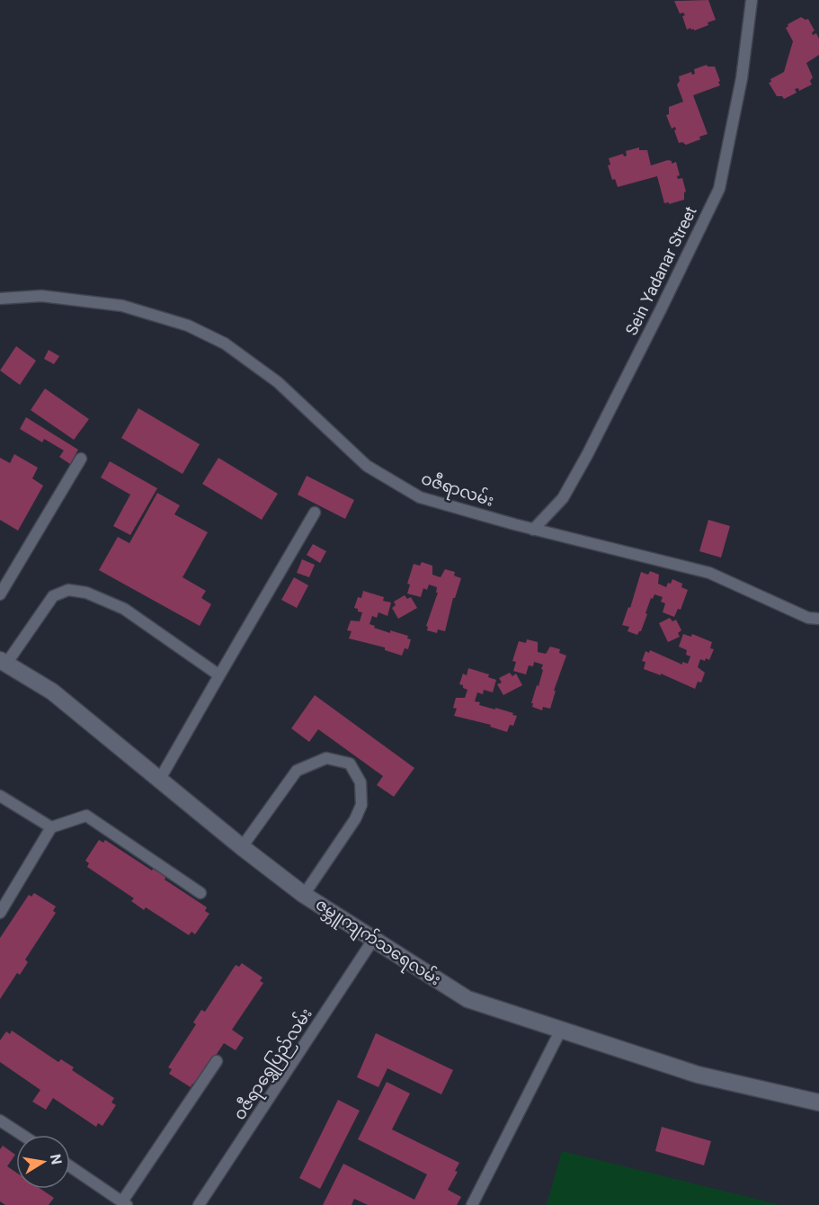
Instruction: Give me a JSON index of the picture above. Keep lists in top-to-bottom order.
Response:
{
  "streets": {
    "main road": ["ဇမ္ဘူကျက်သရေလမ်း"],
    "street": ["Sein Yadanar Street", "ဝဇီရာလမ်း", "ဝဇီရာရွှေပြည်လမ်း"]
  },
  "crossings": [
    ["Sein Yadanar Street", "ဝဇီရာလမ်း"],
    ["ဇမ္ဘူကျက်သရေလမ်း", "ဝဇီရာရွှေပြည်လမ်း"]
  ],
  "north": "right"
}
